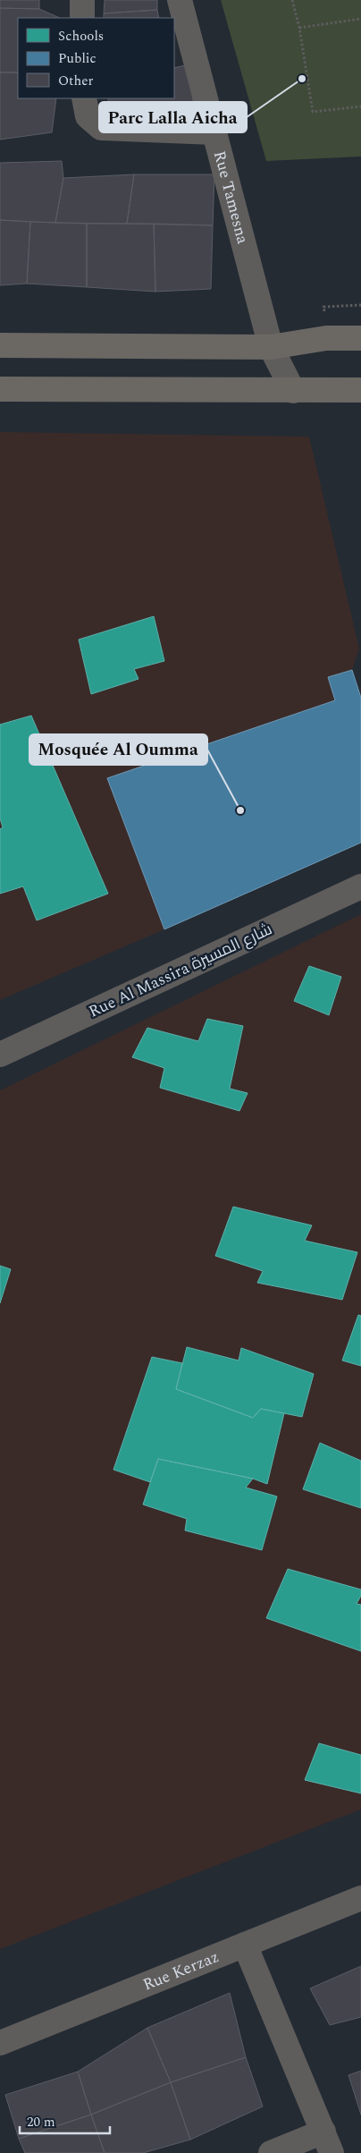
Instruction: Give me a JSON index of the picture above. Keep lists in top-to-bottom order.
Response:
{
  "streets": {
    "street": ["Rue Tamesna", "Rue Al Massira شارع المسيرة", "Rue Kerzaz"]
  },
  "places": ["Parc Lalla Aicha", "Mosquée Al Oumma"],
  "legend": ["Schools", "Public", "Other"],
  "scale_bar": "20 m"
}
